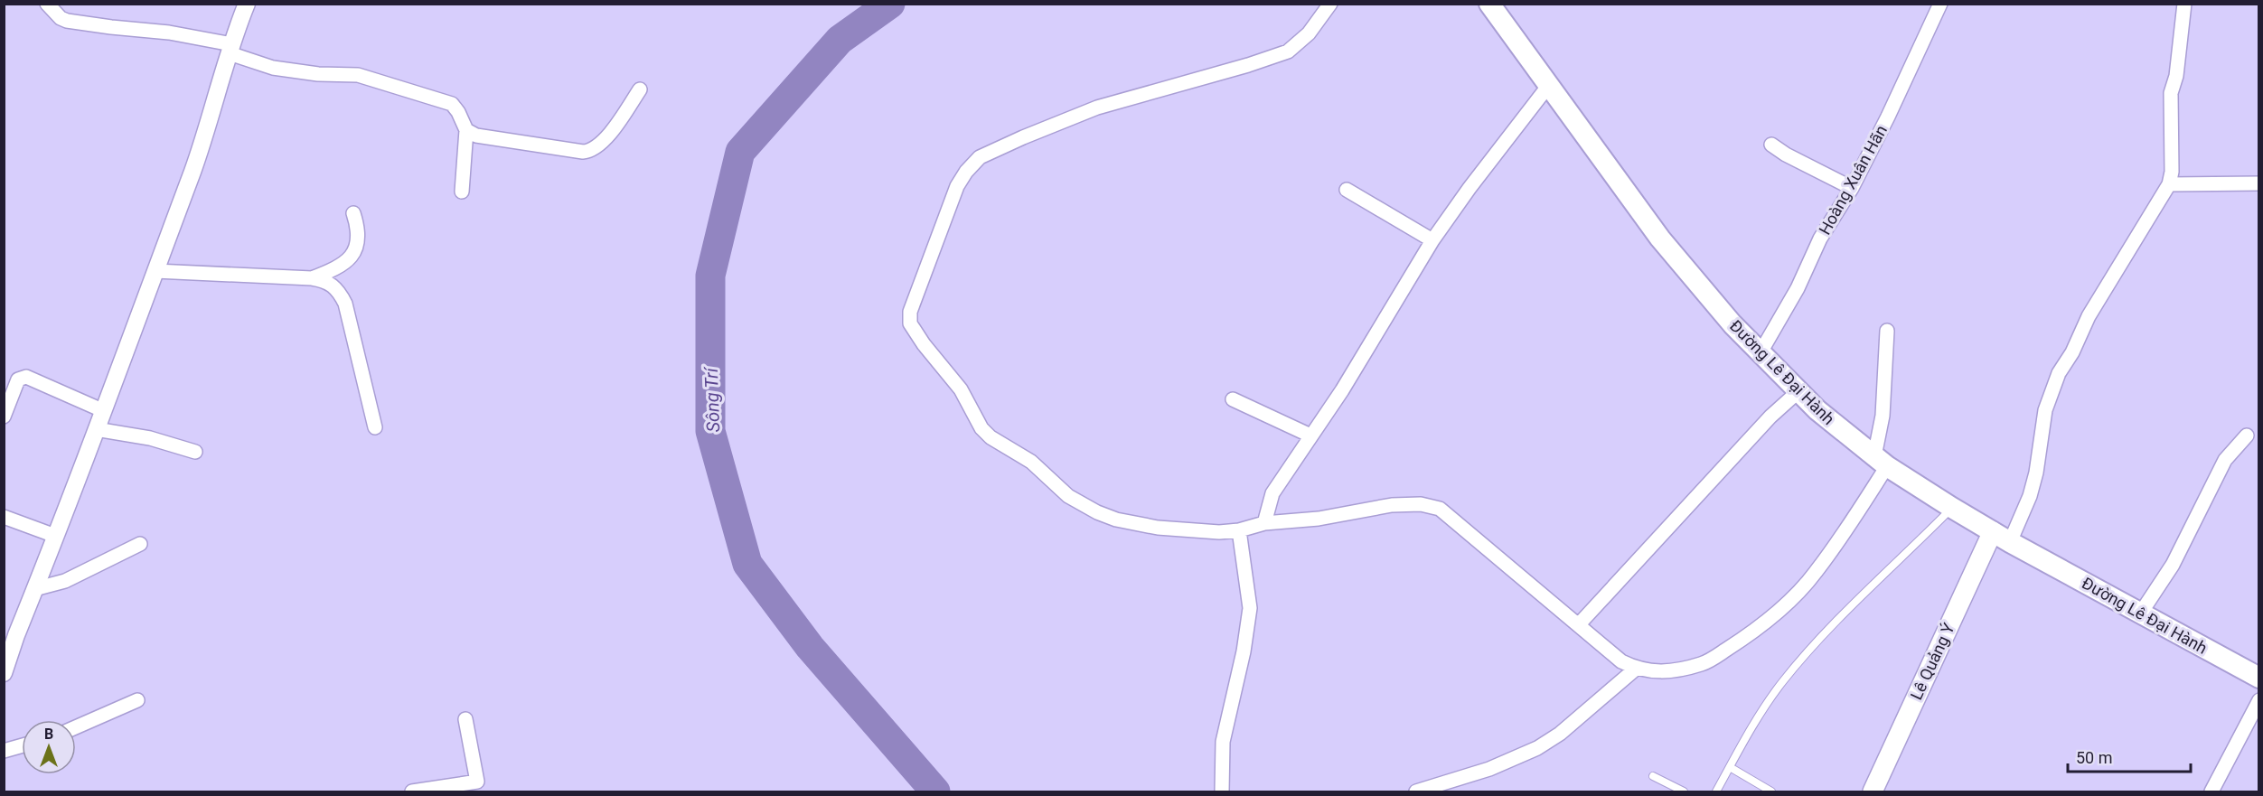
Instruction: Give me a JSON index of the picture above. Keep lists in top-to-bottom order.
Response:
{
  "streets": {
    "main road": ["Đường Lê Đại Hành", "Lê Quảng Ý"],
    "street": ["Hoàng Xuân Hãn"]
  },
  "crossings": [
    ["Hoàng Xuân Hãn", "Đường Lê Đại Hành"],
    ["Đường Lê Đại Hành", "Lê Quảng Ý"]
  ],
  "water": ["Sông Trí"],
  "scale_bar": "50 m",
  "north": "top"
}
